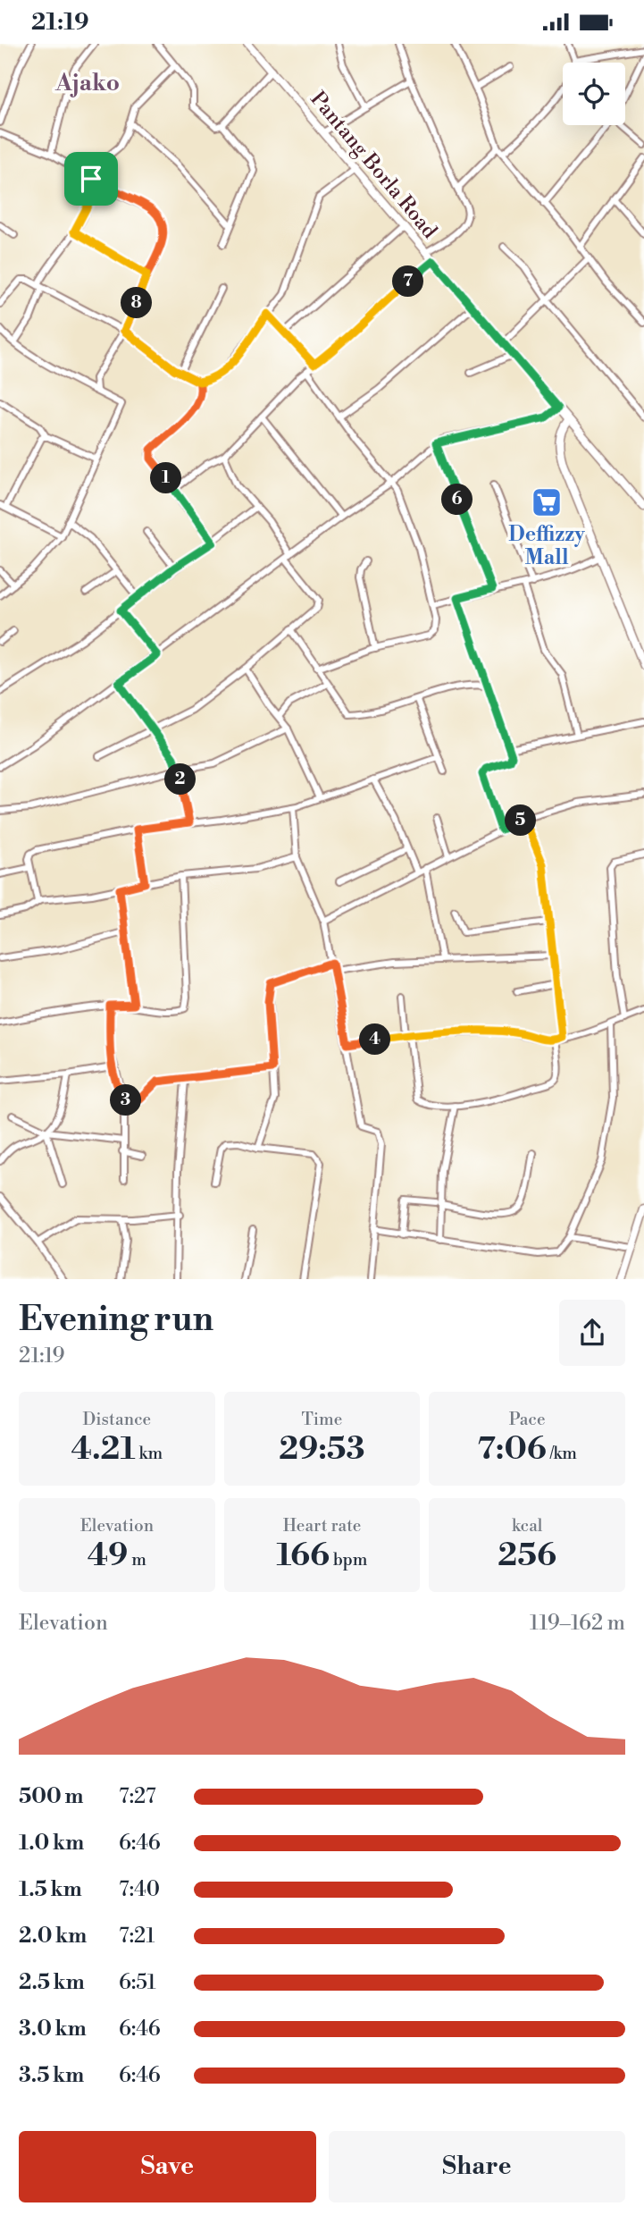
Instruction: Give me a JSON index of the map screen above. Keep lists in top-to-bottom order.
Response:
{
  "streets": {
    "street": ["Pantang Borla Road"]
  },
  "districts": ["Ajako"],
  "places": {
    "supermarket": ["Deffizzy Mall"]
  },
  "page": {
    "status": "21:19",
    "pins": [
      "7",
      "8",
      "1",
      "6",
      "2",
      "5",
      "4",
      "3"
    ],
    "heading": ["Evening run", "21:19"],
    "stats": [
      ["Distance", "4.21 km"],
      ["Time", "29:53"],
      ["Pace", "7:06 /km"],
      ["Elevation", "49 m"],
      ["Heart rate", "166 bpm"],
      ["kcal", "256"]
    ],
    "chart": ["Elevation", "119–162 m"],
    "list": [
      {
        "name": "500 m",
        "note": "7:27"
      },
      {
        "name": "1.0 km",
        "note": "6:46"
      },
      {
        "name": "1.5 km",
        "note": "7:40"
      },
      {
        "name": "2.0 km",
        "note": "7:21"
      },
      {
        "name": "2.5 km",
        "note": "6:51"
      },
      {
        "name": "3.0 km",
        "note": "6:46"
      },
      {
        "name": "3.5 km",
        "note": "6:46"
      }
    ],
    "buttons": ["Save", "Share"]
  }
}
